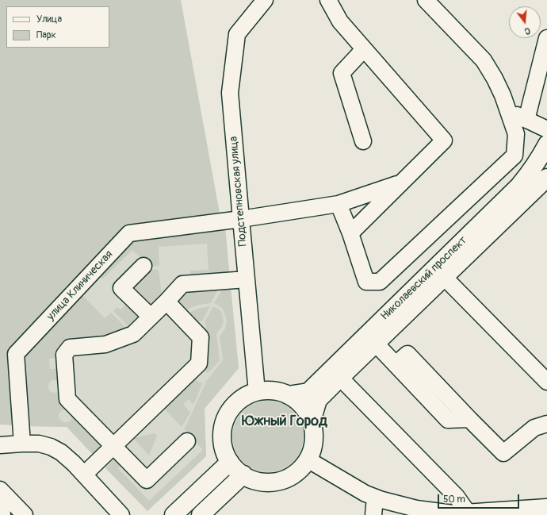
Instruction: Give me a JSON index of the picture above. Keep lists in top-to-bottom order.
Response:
{
  "streets": {
    "main road": ["Николаевский проспект"],
    "street": ["Подстепновская улица", "улица Клиническая"]
  },
  "crossings": [
    ["Подстепновская улица", "Николаевский проспект"],
    ["Подстепновская улица", "улица Клиническая"]
  ],
  "districts": ["Южный Город"],
  "legend": ["Улица", "Парк"],
  "scale_bar": "50 m",
  "north": "bottom"
}
